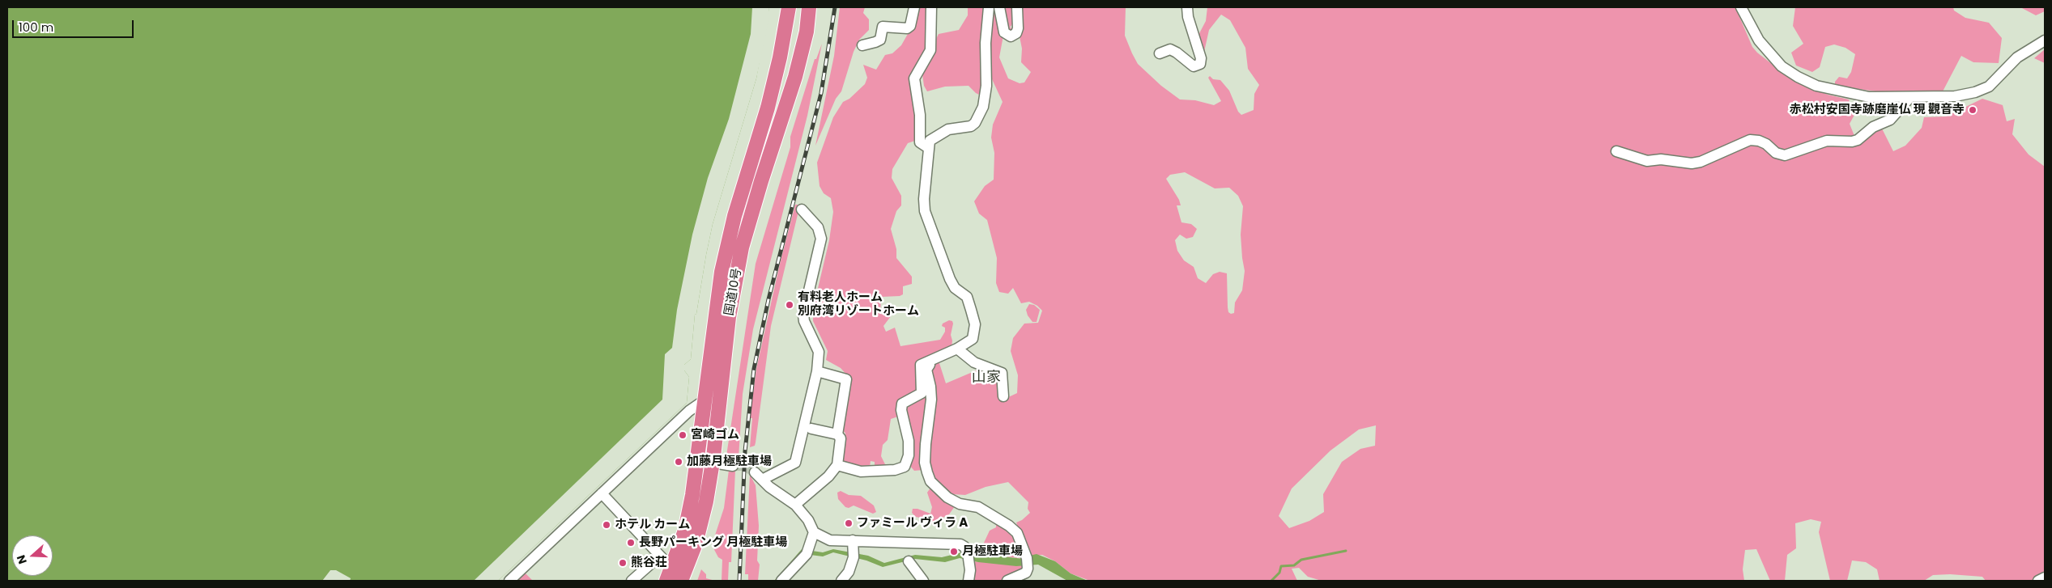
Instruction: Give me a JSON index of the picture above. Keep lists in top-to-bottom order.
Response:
{
  "streets": {
    "highway": ["国道10号"]
  },
  "districts": ["山家"],
  "places": [
    "赤松村安国寺跡磨崖仏 現 觀音寺",
    "有料老人ホーム 別府湾リゾートホーム",
    "宮崎ゴム",
    "加藤月極駐車場",
    "ファミール ヴィラ A",
    "ホテル カーム",
    "長野パーキング 月極駐車場",
    "月極駐車場",
    "熊谷荘"
  ],
  "scale_bar": "100 m",
  "north": "left"
}
